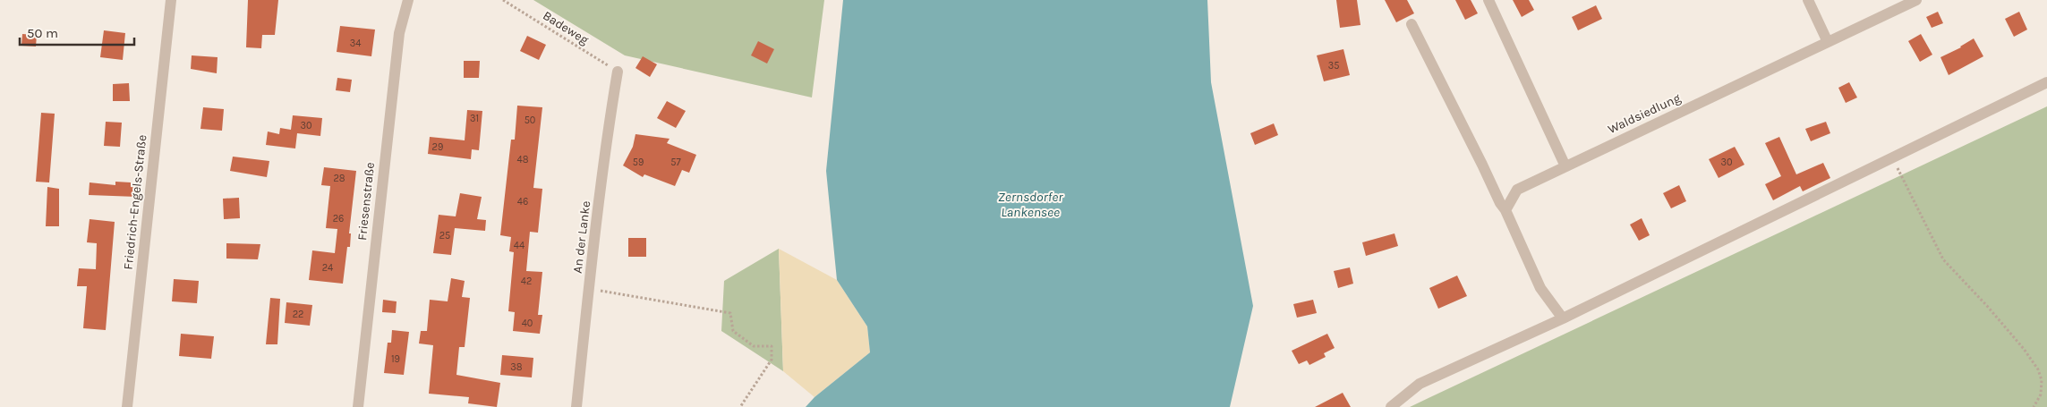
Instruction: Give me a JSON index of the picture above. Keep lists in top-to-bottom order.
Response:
{
  "streets": {
    "street": [
      "Waldsiedlung",
      "Friesenstraße",
      "Friedrich-Engels-Straße",
      "An der Lanke"
    ],
    "path": ["Badeweg"]
  },
  "crossings": [
    ["Badeweg", "An der Lanke"]
  ],
  "water": ["Zernsdorfer Lankensee"],
  "house_numbers": [
    "34",
    "35",
    "31",
    "50",
    "30",
    "29",
    "48",
    "59",
    "57",
    "30",
    "28",
    "46",
    "26",
    "25",
    "44",
    "24",
    "42",
    "22",
    "40",
    "19",
    "38"
  ],
  "scale_bar": "50 m"
}
